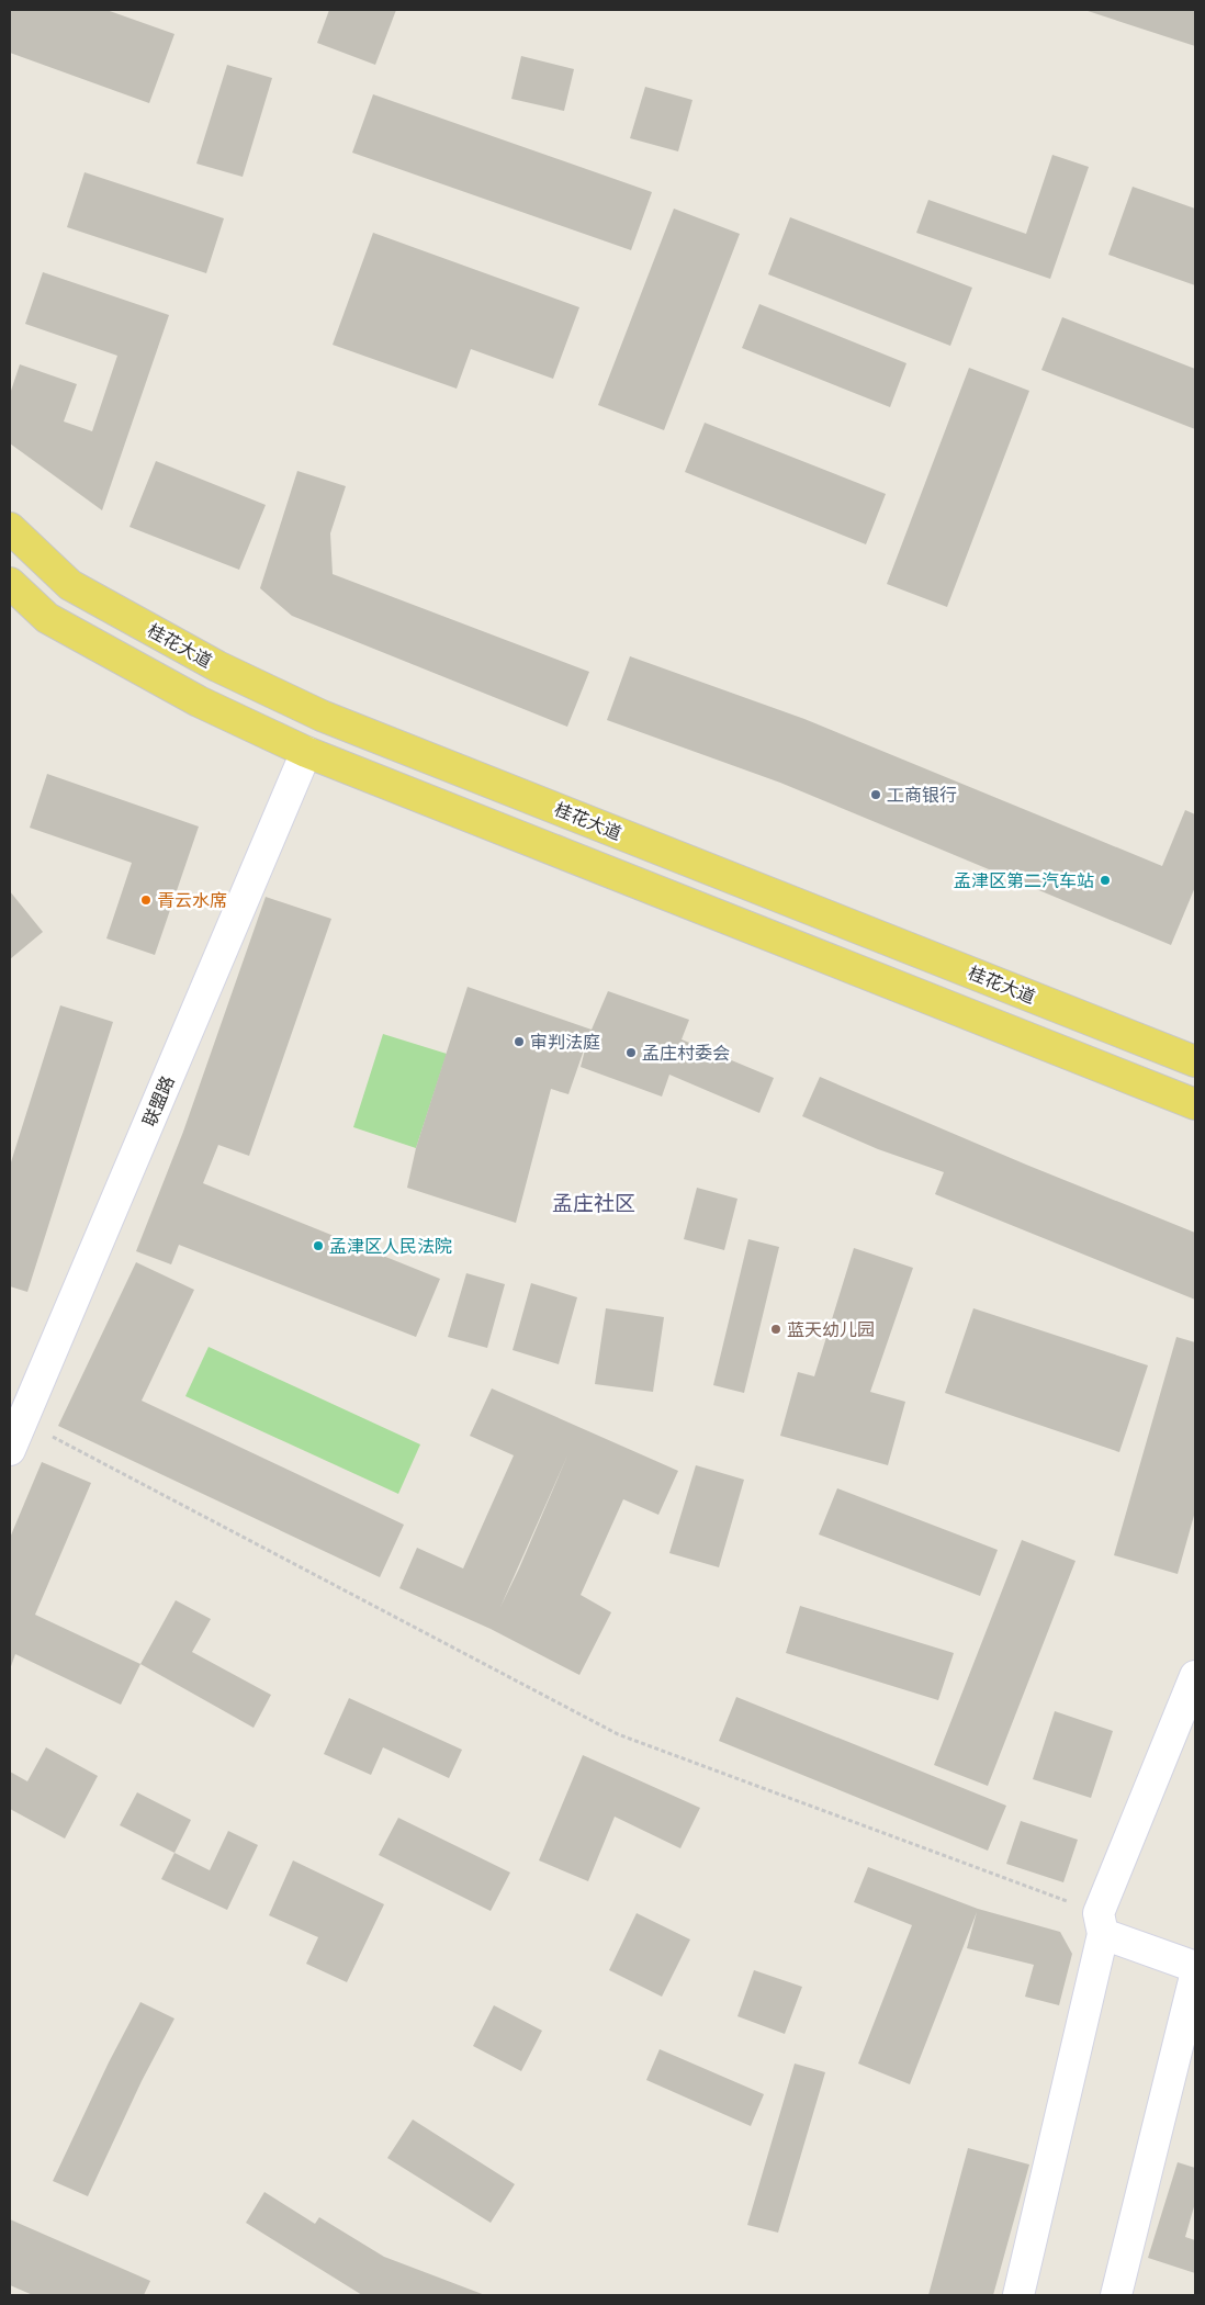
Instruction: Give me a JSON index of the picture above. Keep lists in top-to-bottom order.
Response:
{
  "streets": {
    "main road": ["桂花大道"],
    "street": ["联盟路"]
  },
  "districts": ["孟庄社区"],
  "places": [
    "工商银行",
    "孟津区第二汽车站",
    "青云水席",
    "审判法庭",
    "孟庄村委会",
    "孟津区人民法院",
    "蓝天幼儿园"
  ]
}
